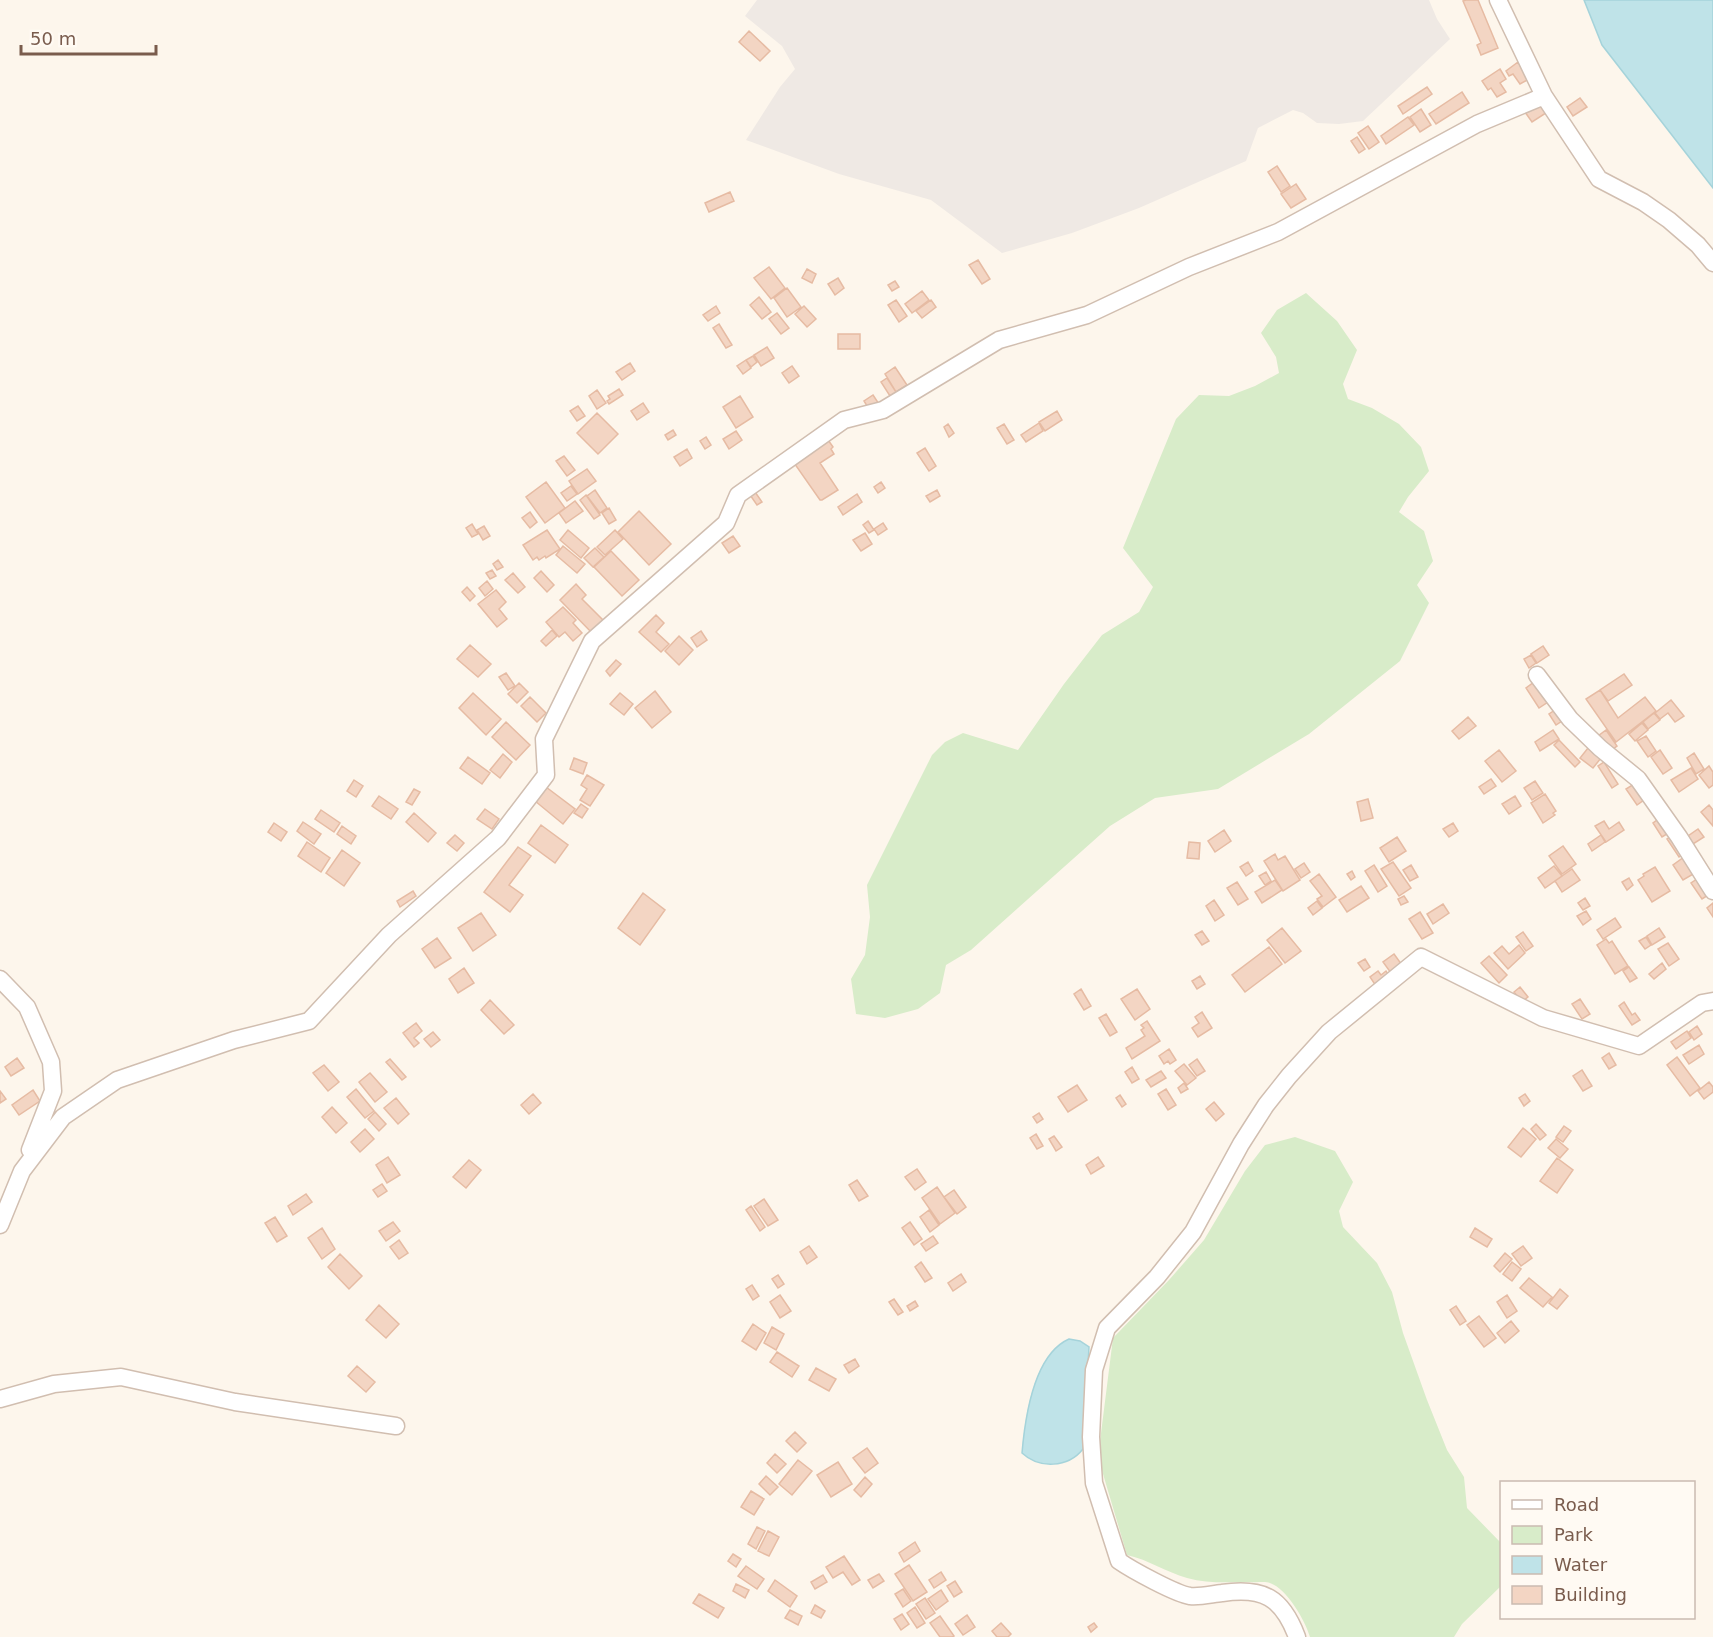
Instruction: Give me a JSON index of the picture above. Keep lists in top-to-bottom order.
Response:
{
  "legend": [
    "Road",
    "Park",
    "Water",
    "Building"
  ],
  "scale_bar": "50 m"
}
